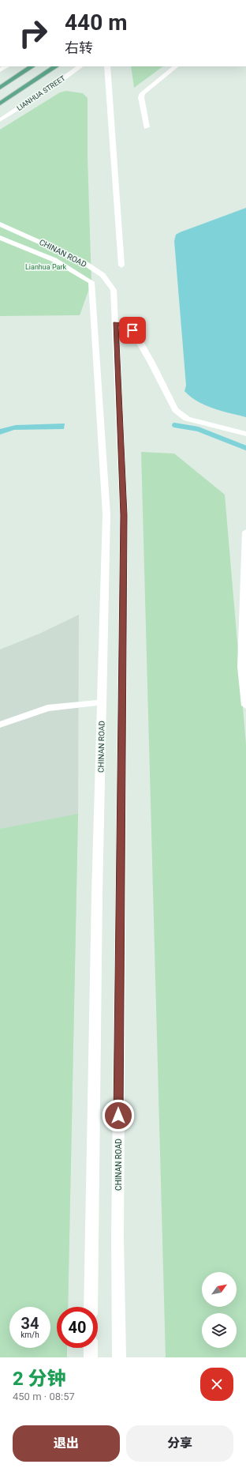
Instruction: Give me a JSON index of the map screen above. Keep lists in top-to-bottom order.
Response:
{
  "streets": {
    "main road": ["LIANHUA STREET"],
    "street": ["CHINAN ROAD"]
  },
  "parks": ["Lianhua Park"],
  "north": "top right",
  "page": {
    "turn": ["440 m", "右转"],
    "speed": "34 km/h",
    "limit": "40",
    "heading": ["2 分钟", "450 m · 08:57"],
    "buttons": ["退出", "分享"]
  }
}
